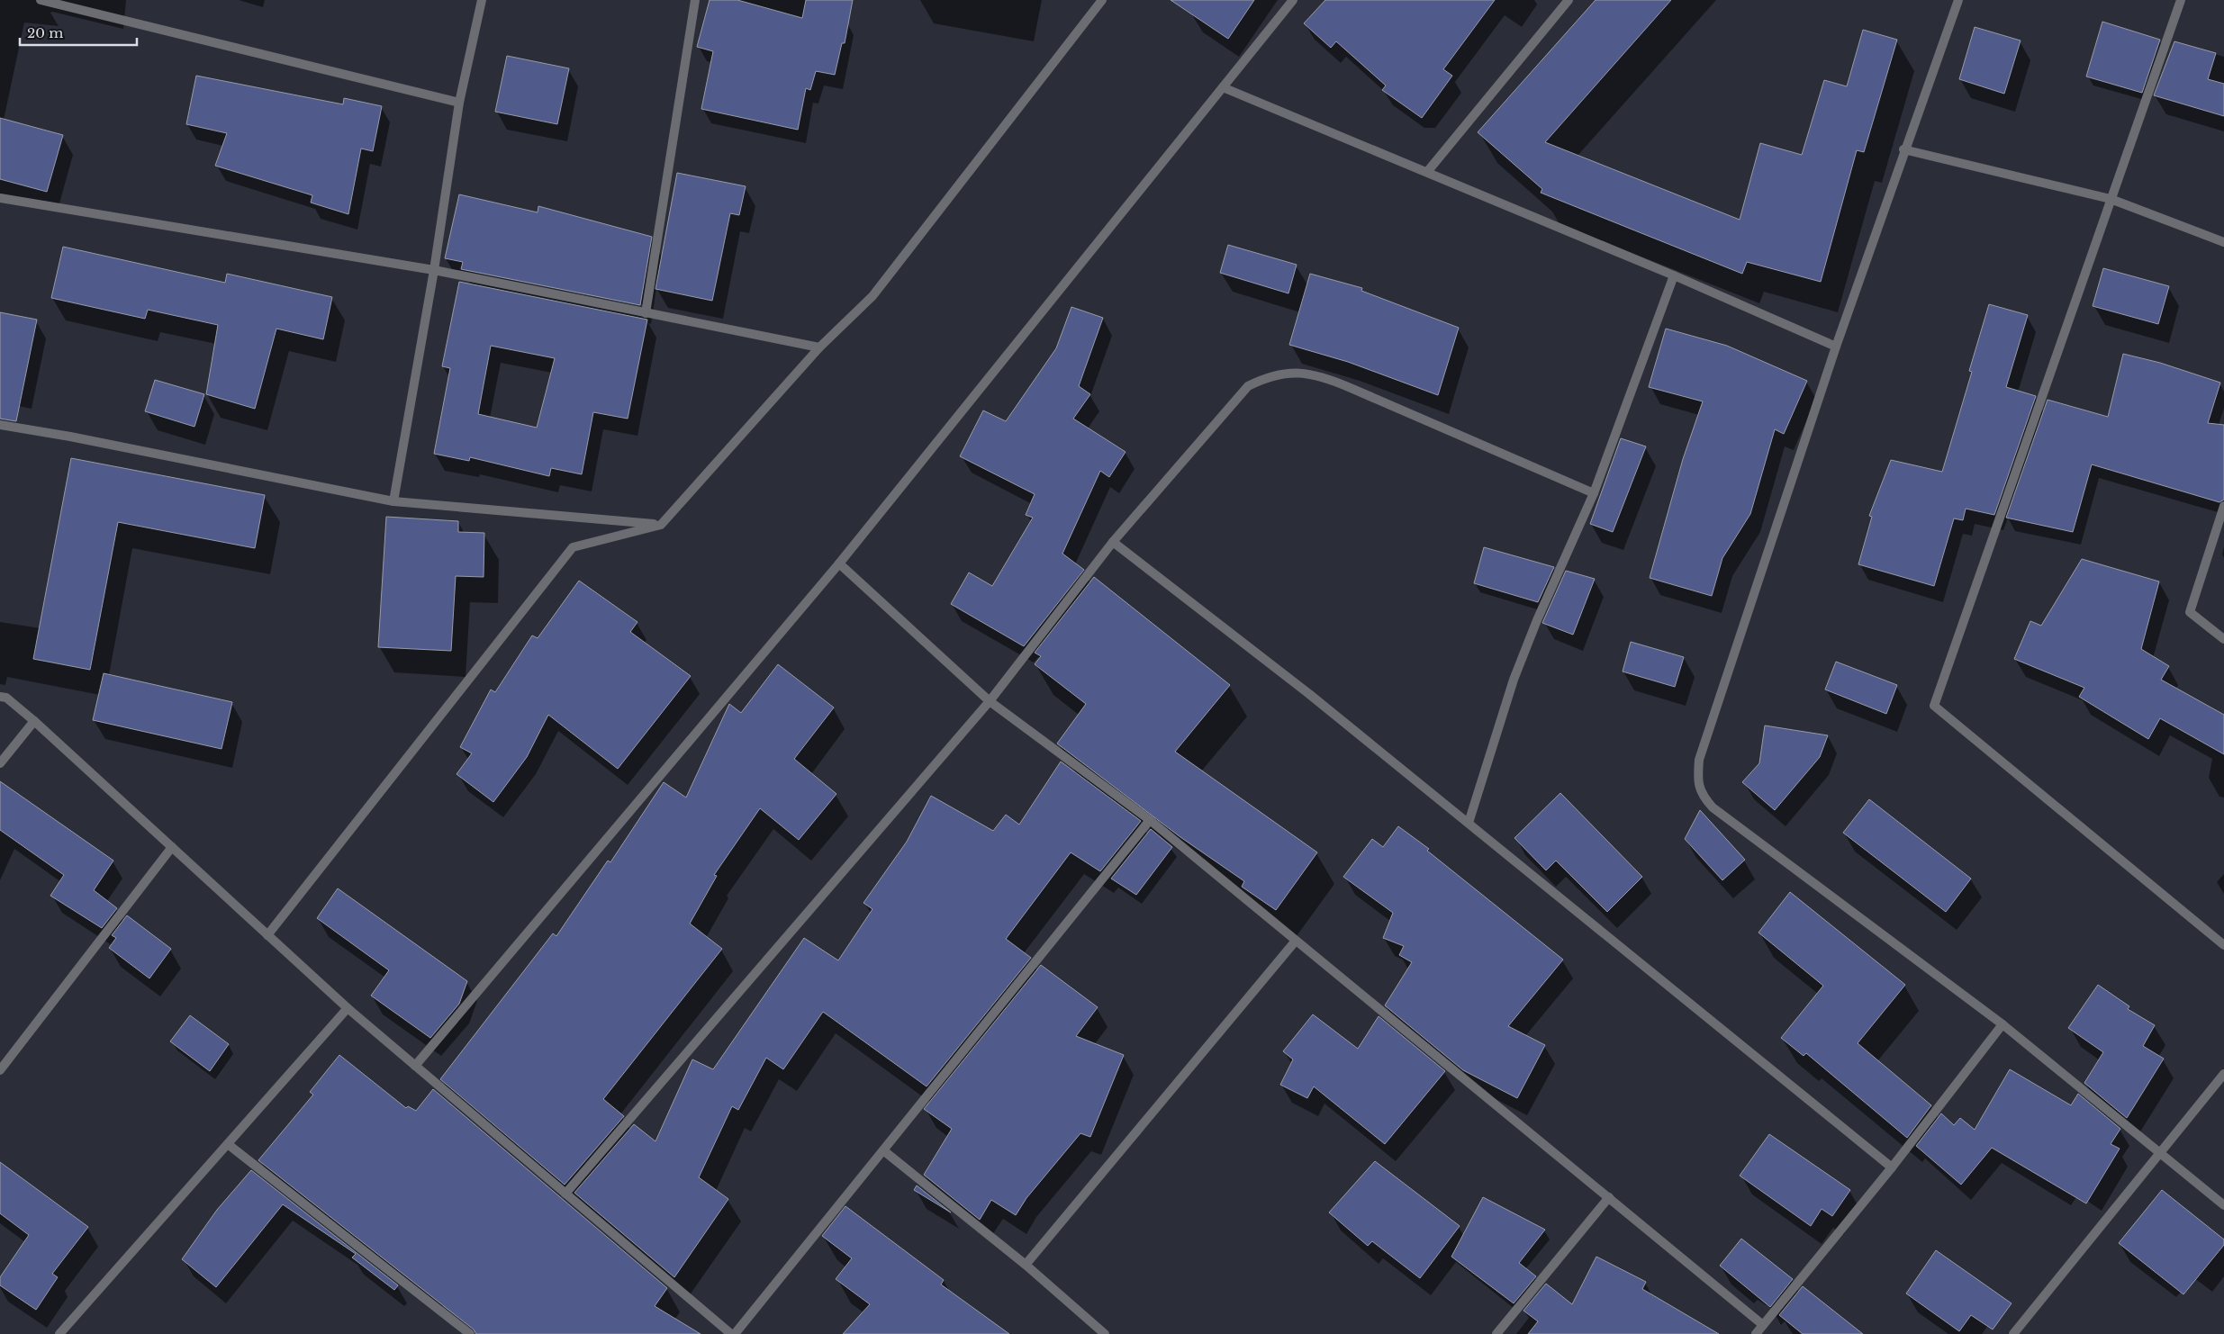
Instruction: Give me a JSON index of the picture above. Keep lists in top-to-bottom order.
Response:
{
  "scale_bar": "20 m"
}
